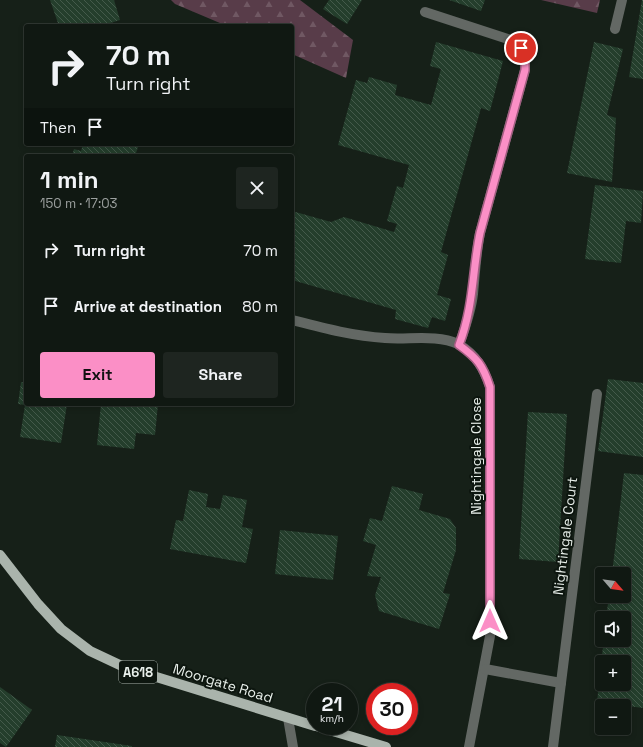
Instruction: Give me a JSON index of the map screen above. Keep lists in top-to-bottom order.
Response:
{
  "streets": {
    "main road": ["A618", "Moorgate Road"],
    "street": ["Nightingale Close", "Nightingale Court"]
  },
  "north": "bottom right",
  "page": {
    "turn": ["70 m", "Turn right"],
    "then": "Then",
    "heading": ["1 min", "150 m · 17:03"],
    "list": [
      {
        "name": "Turn right",
        "value": "70 m"
      },
      {
        "name": "Arrive at destination",
        "value": "80 m"
      }
    ],
    "buttons": ["Exit", "Share"],
    "map_buttons": ["+", "−"],
    "speed": "21 km/h",
    "limit": "30"
  }
}
